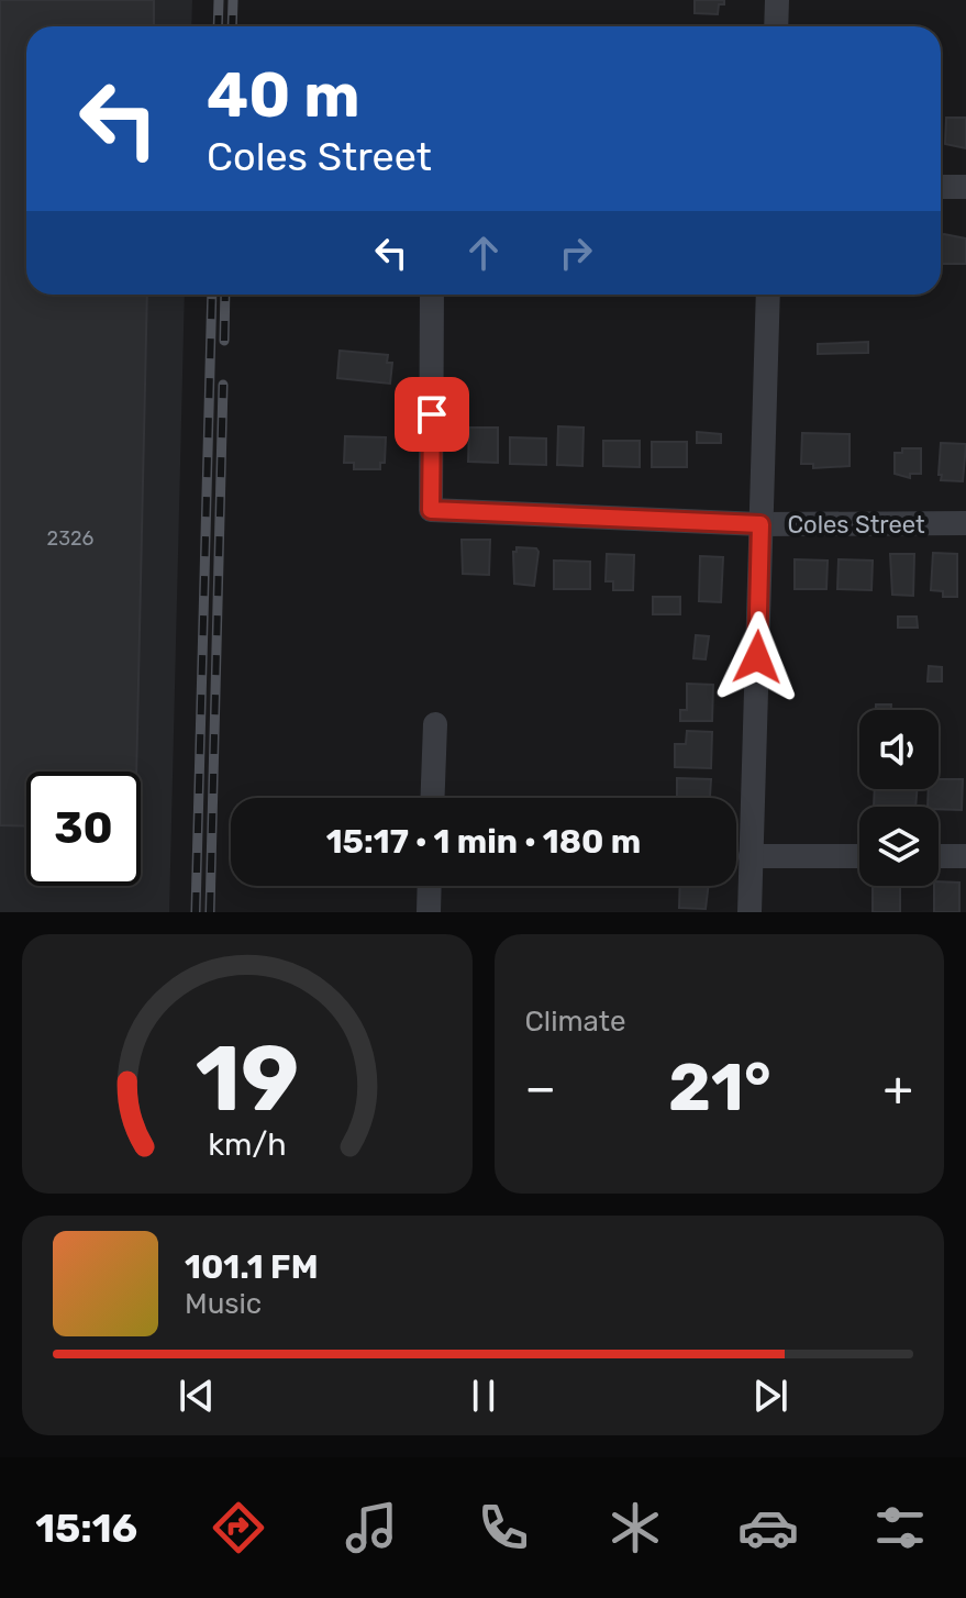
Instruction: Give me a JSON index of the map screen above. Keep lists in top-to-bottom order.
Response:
{
  "streets": {
    "street": ["Coles Street"]
  },
  "house_numbers": ["2326"],
  "page": {
    "turn": ["40 m", "Coles Street"],
    "limit": "30",
    "trip": "15:17 · 1 min · 180 m",
    "tile": "Climate",
    "heat": ["−", "21°", "+"],
    "song": ["101.1 FM", "Music"],
    "tabs": "15:16",
    "gauge": ["19", "km/h"]
  }
}
